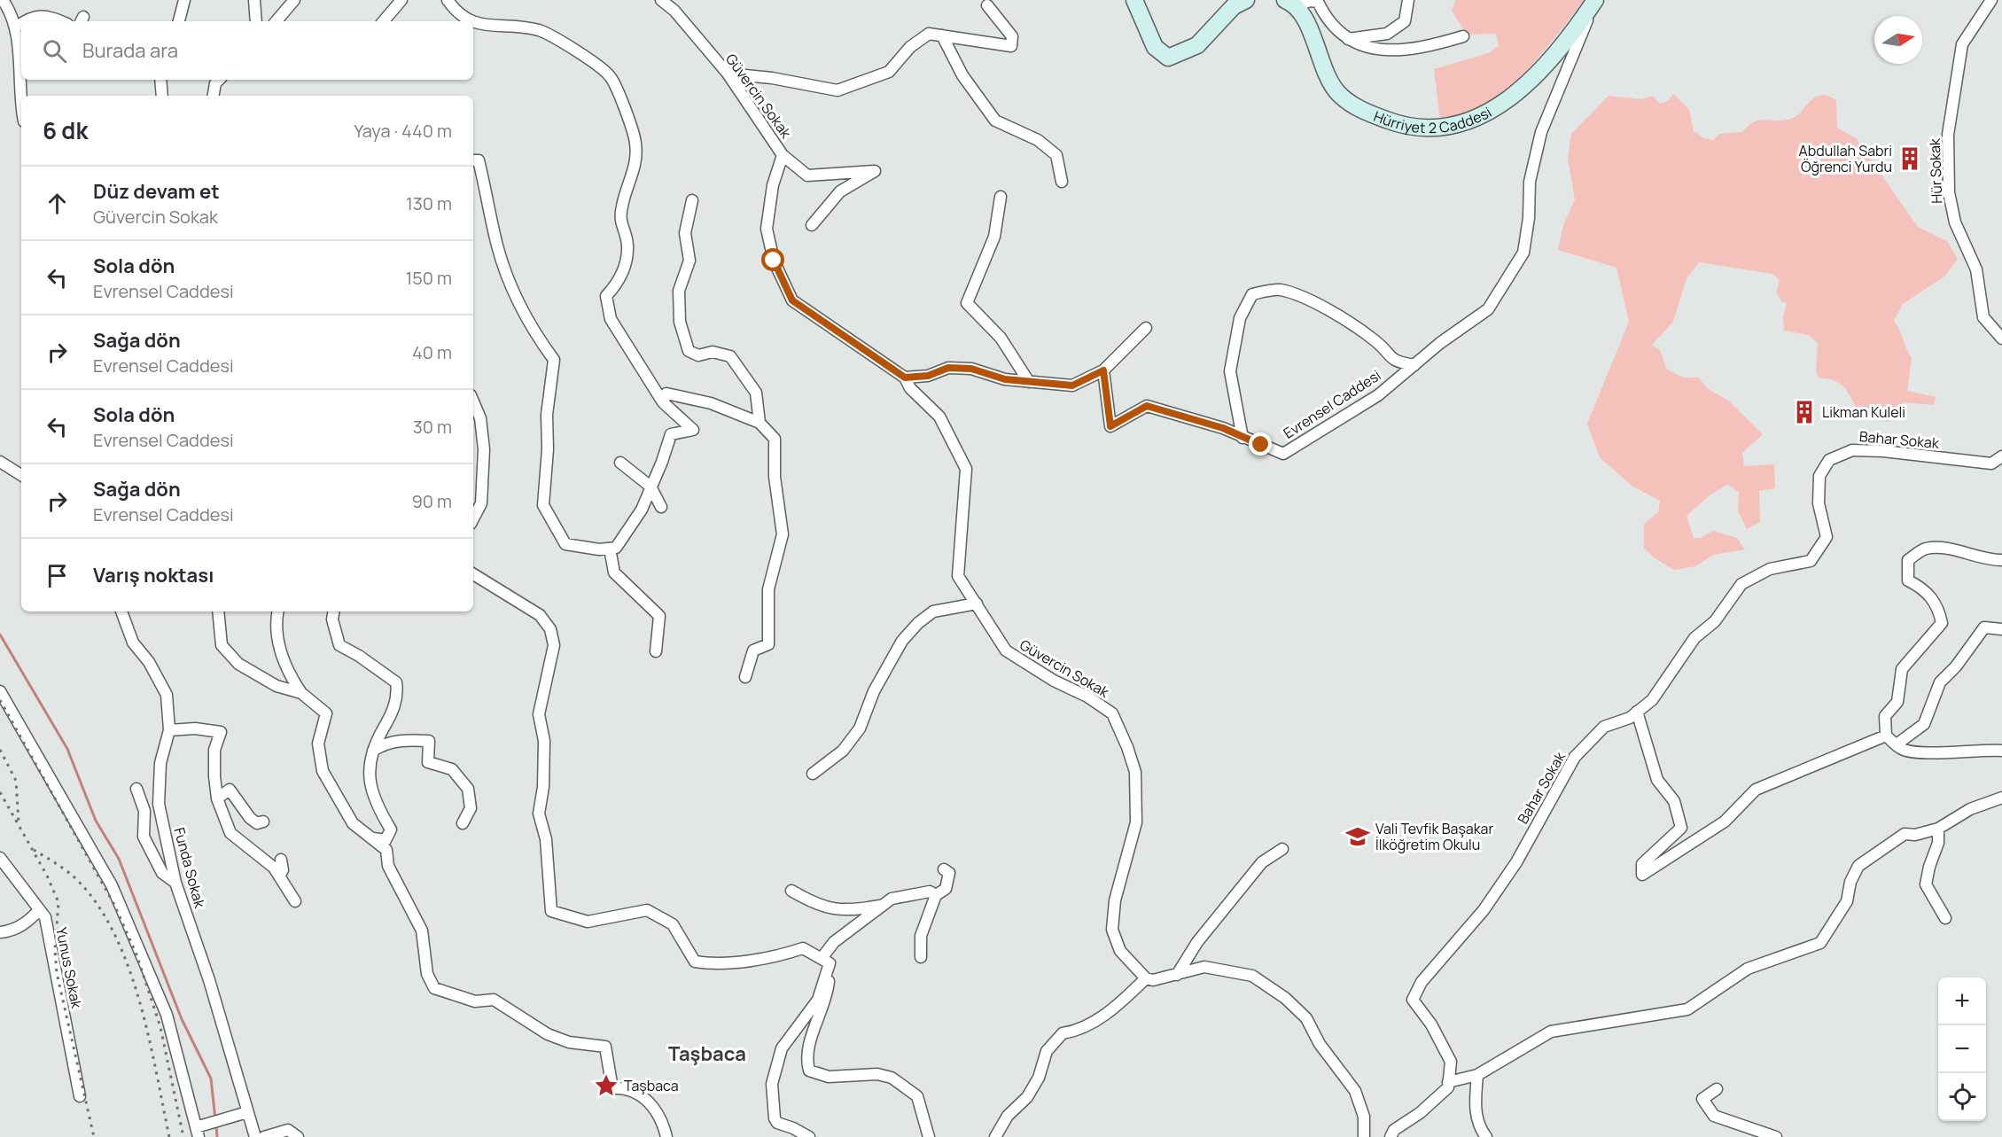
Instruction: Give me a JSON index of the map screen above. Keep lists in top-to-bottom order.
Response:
{
  "streets": {
    "street": [
      "Güvercin Sokak",
      "Hürriyet 2 Caddesi",
      "Hür Sokak",
      "Evrensel Caddesi",
      "Bahar Sokak",
      "Funda Sokak",
      "Yunus Sokak"
    ]
  },
  "crossings": [
    ["Hürriyet 2 Caddesi", "Evrensel Caddesi"]
  ],
  "districts": ["Taşbaca"],
  "places": {
    "building": ["Abdullah Sabri Öğrenci Yurdu", "Likman Kuleli"],
    "school or university": ["Vali Tevfik Başakar İlköğretim Okulu"],
    "place": ["Taşbaca"]
  },
  "north": "right",
  "page": {
    "search": "Burada ara",
    "heading": ["6 dk", "Yaya · 440 m"],
    "list": [
      ["Düz devam et", "Güvercin Sokak", "130 m"],
      ["Sola dön", "Evrensel Caddesi", "150 m"],
      ["Sağa dön", "Evrensel Caddesi", "40 m"],
      ["Sola dön", "Evrensel Caddesi", "30 m"],
      ["Sağa dön", "Evrensel Caddesi", "90 m"],
      "Varış noktası"
    ],
    "map_buttons": ["+", "−"]
  }
}
